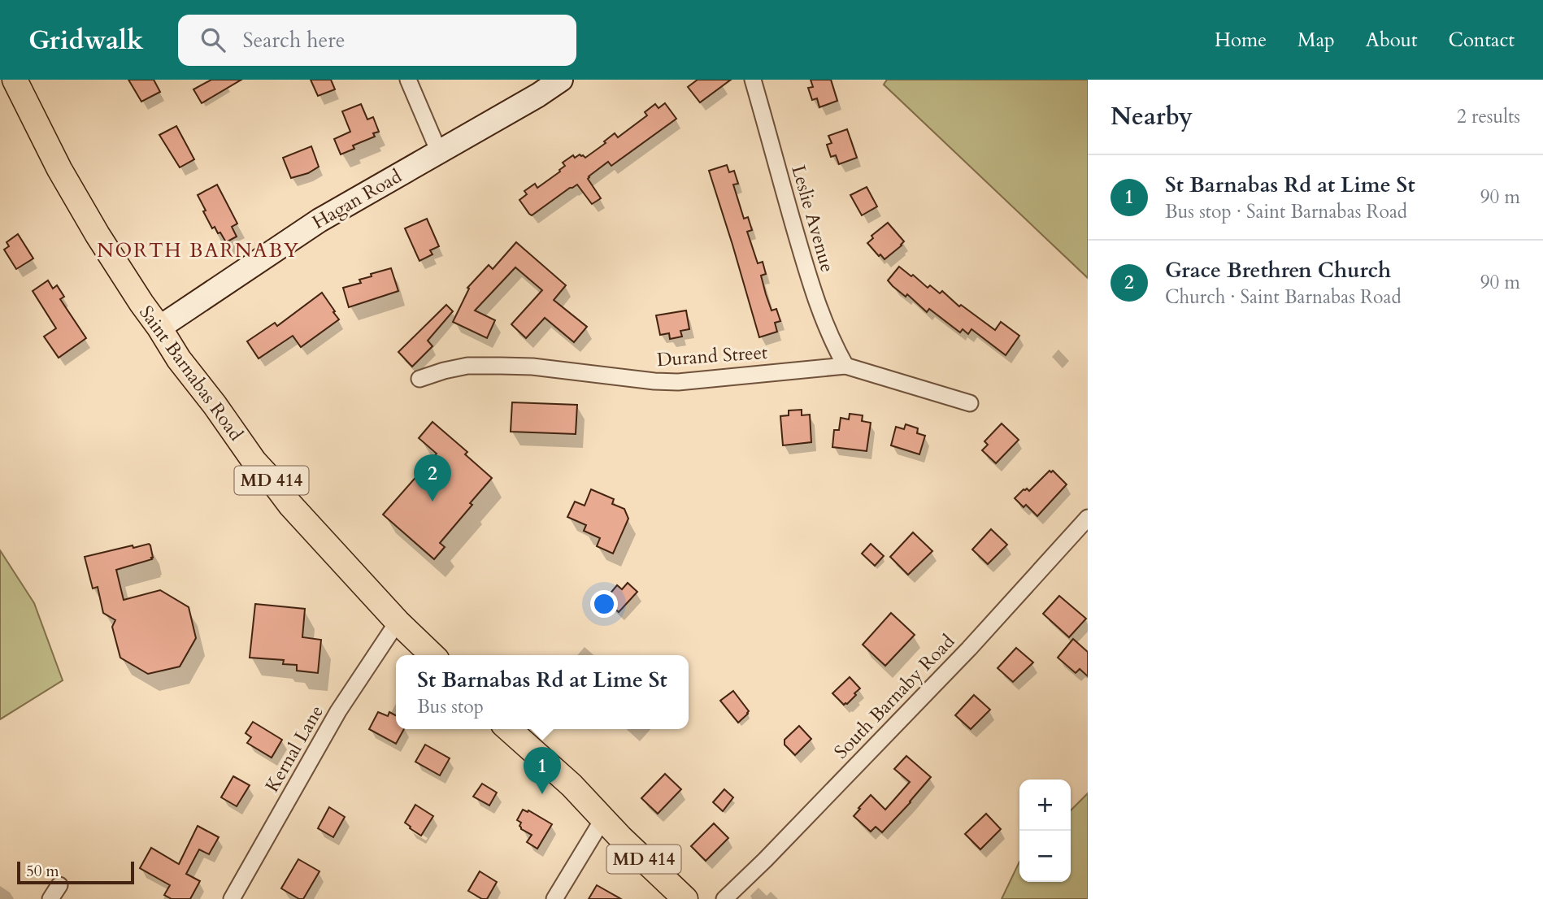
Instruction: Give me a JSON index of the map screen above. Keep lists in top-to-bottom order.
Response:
{
  "streets": {
    "main road": ["Saint Barnabas Road", "MD 414"],
    "street": [
      "Hagan Road",
      "Leslie Avenue",
      "Durand Street",
      "South Barnaby Road",
      "Kernal Lane"
    ]
  },
  "crossings": [
    ["Hagan Road", "Saint Barnabas Road"],
    ["Leslie Avenue", "Durand Street"],
    ["Saint Barnabas Road", "Kernal Lane"]
  ],
  "districts": ["NORTH BARNABY"],
  "scale_bar": "50 m",
  "page": {
    "header": "Gridwalk",
    "search": "Search here",
    "nav": [
      "Home",
      "Map",
      "About",
      "Contact"
    ],
    "heading": ["Nearby", "2 results"],
    "list": [
      {
        "mark": "1",
        "name": "St Barnabas Rd at Lime St",
        "note": "Bus stop · Saint Barnabas Road",
        "value": "90 m"
      },
      {
        "mark": "2",
        "name": "Grace Brethren Church",
        "note": "Church · Saint Barnabas Road",
        "value": "90 m"
      }
    ],
    "pins": ["2", "1"],
    "popup": ["St Barnabas Rd at Lime St", "Bus stop"],
    "map_buttons": ["+", "−"],
    "scale": "50 m"
  }
}
